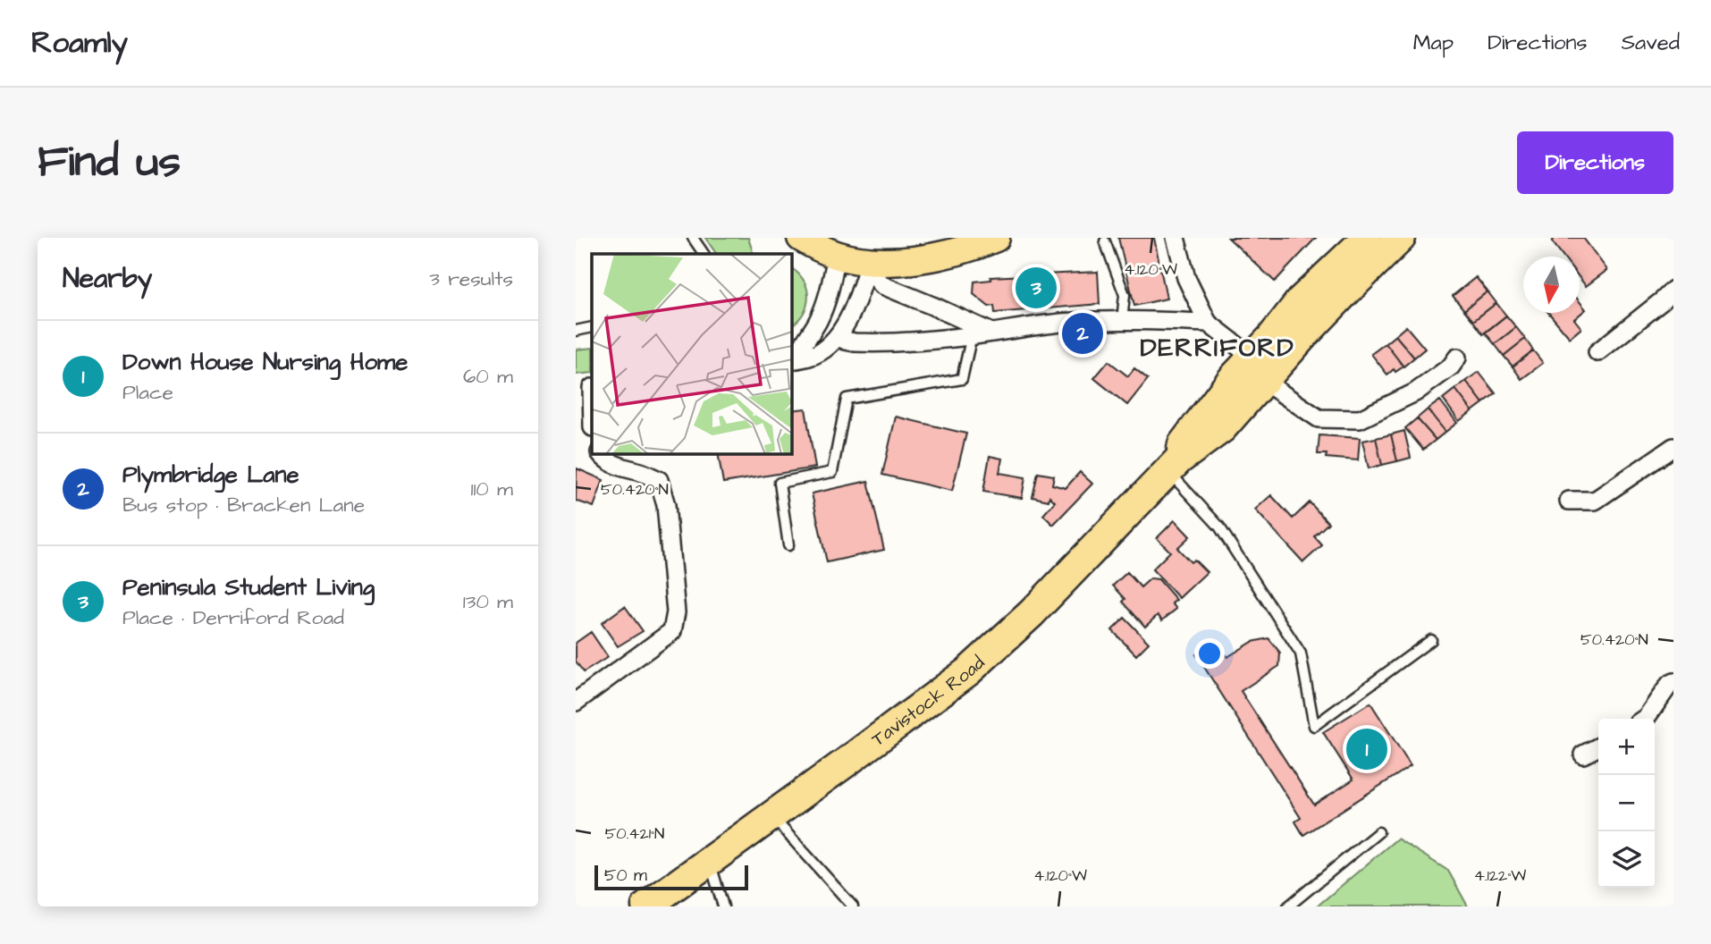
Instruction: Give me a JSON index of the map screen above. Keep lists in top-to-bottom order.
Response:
{
  "streets": {
    "highway": ["Tavistock Road"]
  },
  "districts": ["DERRIFORD"],
  "scale_bar": "50 m",
  "north": "bottom",
  "page": {
    "header": "Roamly",
    "nav": ["Map", "Directions", "Saved"],
    "buttons": "Directions",
    "title": "Find us",
    "heading": ["Nearby", "3 results"],
    "pins": ["3", "2", "1"],
    "list": [
      {
        "mark": "1",
        "name": "Down House Nursing Home",
        "note": "Place",
        "value": "60 m"
      },
      {
        "mark": "2",
        "name": "Plymbridge Lane",
        "note": "Bus stop · Bracken Lane",
        "value": "110 m"
      },
      {
        "mark": "3",
        "name": "Peninsula Student Living",
        "note": "Place · Derriford Road",
        "value": "130 m"
      }
    ],
    "map_buttons": ["+", "−"],
    "scale": "50 m"
  },
  "coordinates": [
    "4.120°W",
    "50.420°N",
    "50.421°N",
    "4.122°W"
  ]
}
